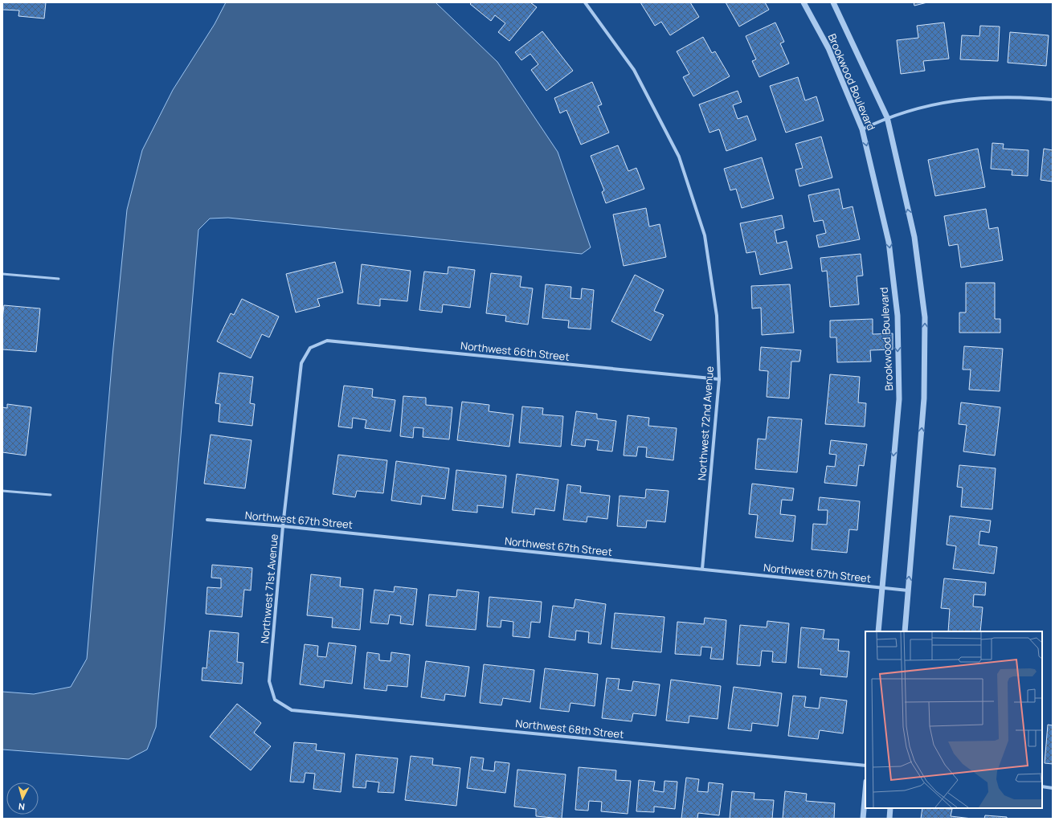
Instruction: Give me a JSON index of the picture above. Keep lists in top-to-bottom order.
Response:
{
  "streets": {
    "street": [
      "Brookwood Boulevard",
      "Northwest 66th Street",
      "Northwest 72nd Avenue",
      "Northwest 67th Street",
      "Northwest 71st Avenue",
      "Northwest 68th Street"
    ]
  },
  "crossings": [
    ["Brookwood Boulevard", "Northwest 67th Street"],
    ["Northwest 66th Street", "Northwest 72nd Avenue"],
    ["Northwest 66th Street", "Northwest 71st Avenue"],
    ["Northwest 72nd Avenue", "Northwest 67th Street"],
    ["Northwest 67th Street", "Northwest 71st Avenue"],
    ["Northwest 71st Avenue", "Northwest 68th Street"]
  ],
  "north": "bottom"
}
